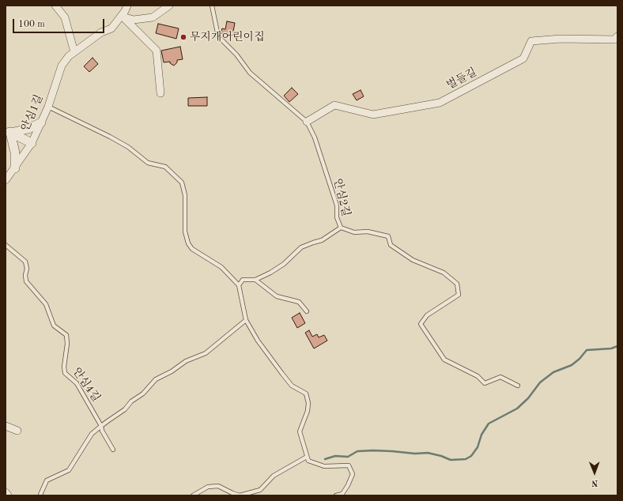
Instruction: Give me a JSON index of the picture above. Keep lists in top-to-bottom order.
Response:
{
  "streets": {
    "street": ["벌들길", "안심1길"],
    "lane": ["안심2길", "안심4길"]
  },
  "crossings": [
    ["벌들길", "안심2길"]
  ],
  "places": ["무지개어린이집"],
  "scale_bar": "100 m",
  "north": "bottom"
}
